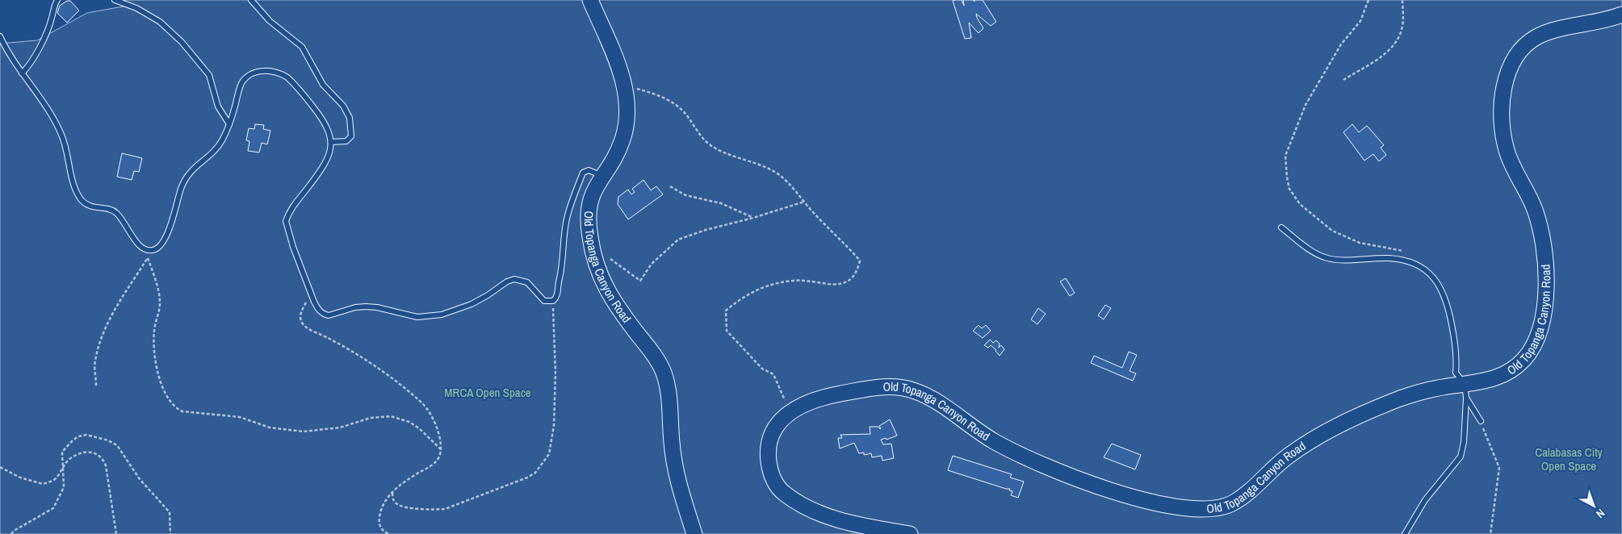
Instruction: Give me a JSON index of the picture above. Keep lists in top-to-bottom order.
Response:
{
  "streets": {
    "main road": ["Old Topanga Canyon Road"]
  },
  "parks": ["MRCA Open Space", "Calabasas City Open Space"],
  "north": "bottom right"
}
